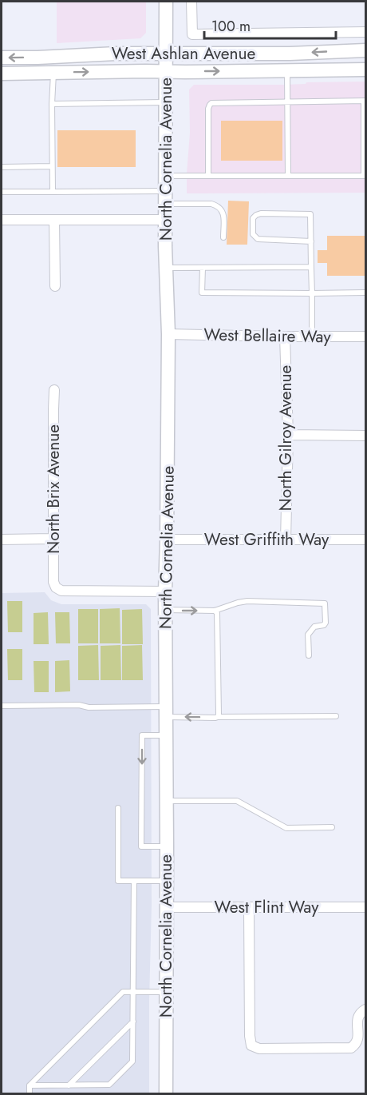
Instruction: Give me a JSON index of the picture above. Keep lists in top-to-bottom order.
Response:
{
  "streets": {
    "street": [
      "West Ashlan Avenue",
      "North Cornelia Avenue",
      "West Bellaire Way",
      "North Gilroy Avenue",
      "North Brix Avenue",
      "West Griffith Way",
      "West Flint Way"
    ]
  },
  "crossings": [
    ["West Ashlan Avenue", "North Cornelia Avenue"],
    ["North Cornelia Avenue", "West Bellaire Way"],
    ["North Cornelia Avenue", "North Brix Avenue"],
    ["North Cornelia Avenue", "West Griffith Way"],
    ["North Cornelia Avenue", "West Flint Way"],
    ["West Bellaire Way", "North Gilroy Avenue"],
    ["North Gilroy Avenue", "West Griffith Way"]
  ],
  "scale_bar": "100 m"
}
